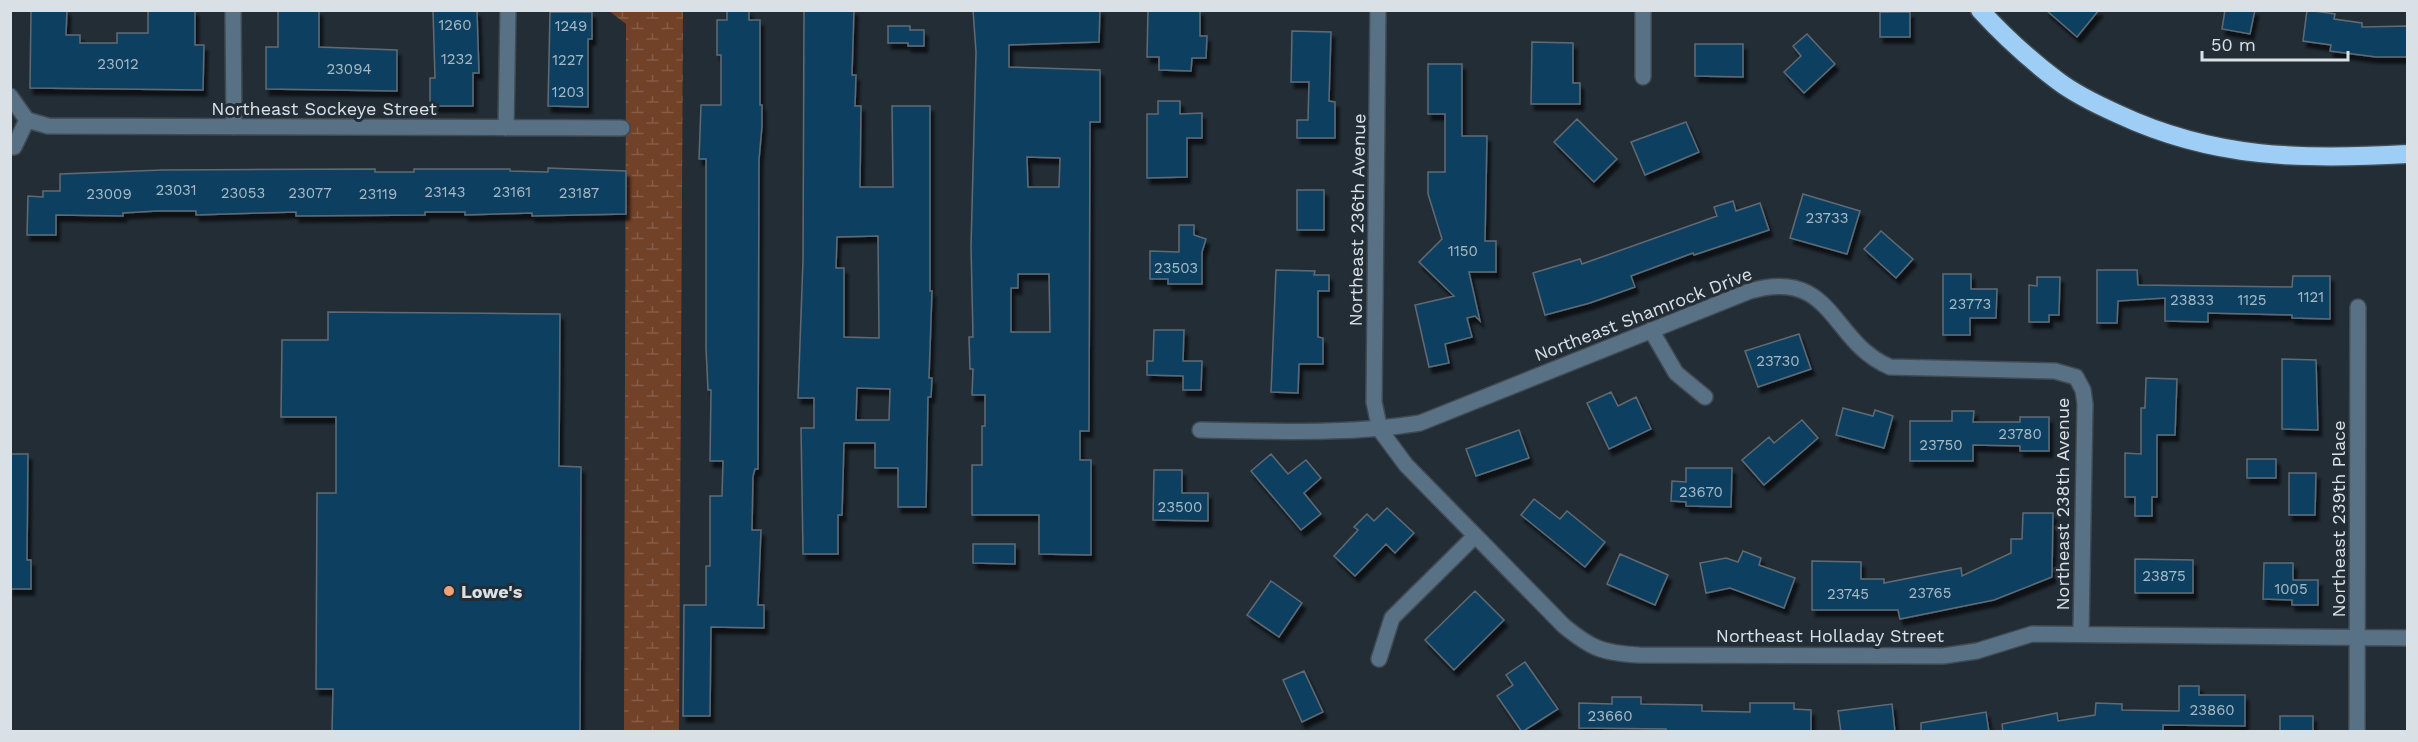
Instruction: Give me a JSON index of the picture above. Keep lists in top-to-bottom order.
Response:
{
  "streets": {
    "street": [
      "Northeast Sockeye Street",
      "Northeast 236th Avenue",
      "Northeast Shamrock Drive",
      "Northeast 238th Avenue",
      "Northeast 239th Place",
      "Northeast Holladay Street"
    ]
  },
  "crossings": [
    ["Northeast 236th Avenue", "Northeast Shamrock Drive"],
    ["Northeast 236th Avenue", "Northeast Holladay Street"],
    ["Northeast Shamrock Drive", "Northeast 238th Avenue"],
    ["Northeast Shamrock Drive", "Northeast Holladay Street"],
    ["Northeast 238th Avenue", "Northeast Holladay Street"],
    ["Northeast 239th Place", "Northeast Holladay Street"]
  ],
  "places": ["Lowe's"],
  "house_numbers": [
    "1260",
    "1249",
    "1232",
    "1227",
    "23012",
    "23094",
    "1203",
    "23031",
    "23143",
    "23161",
    "23053",
    "23077",
    "23187",
    "23009",
    "23119",
    "23733",
    "1150",
    "23503",
    "1121",
    "23833",
    "1125",
    "23773",
    "23730",
    "23780",
    "23750",
    "23670",
    "23500",
    "23875",
    "1005",
    "23765",
    "23745",
    "23860",
    "23660"
  ],
  "scale_bar": "50 m"
}
